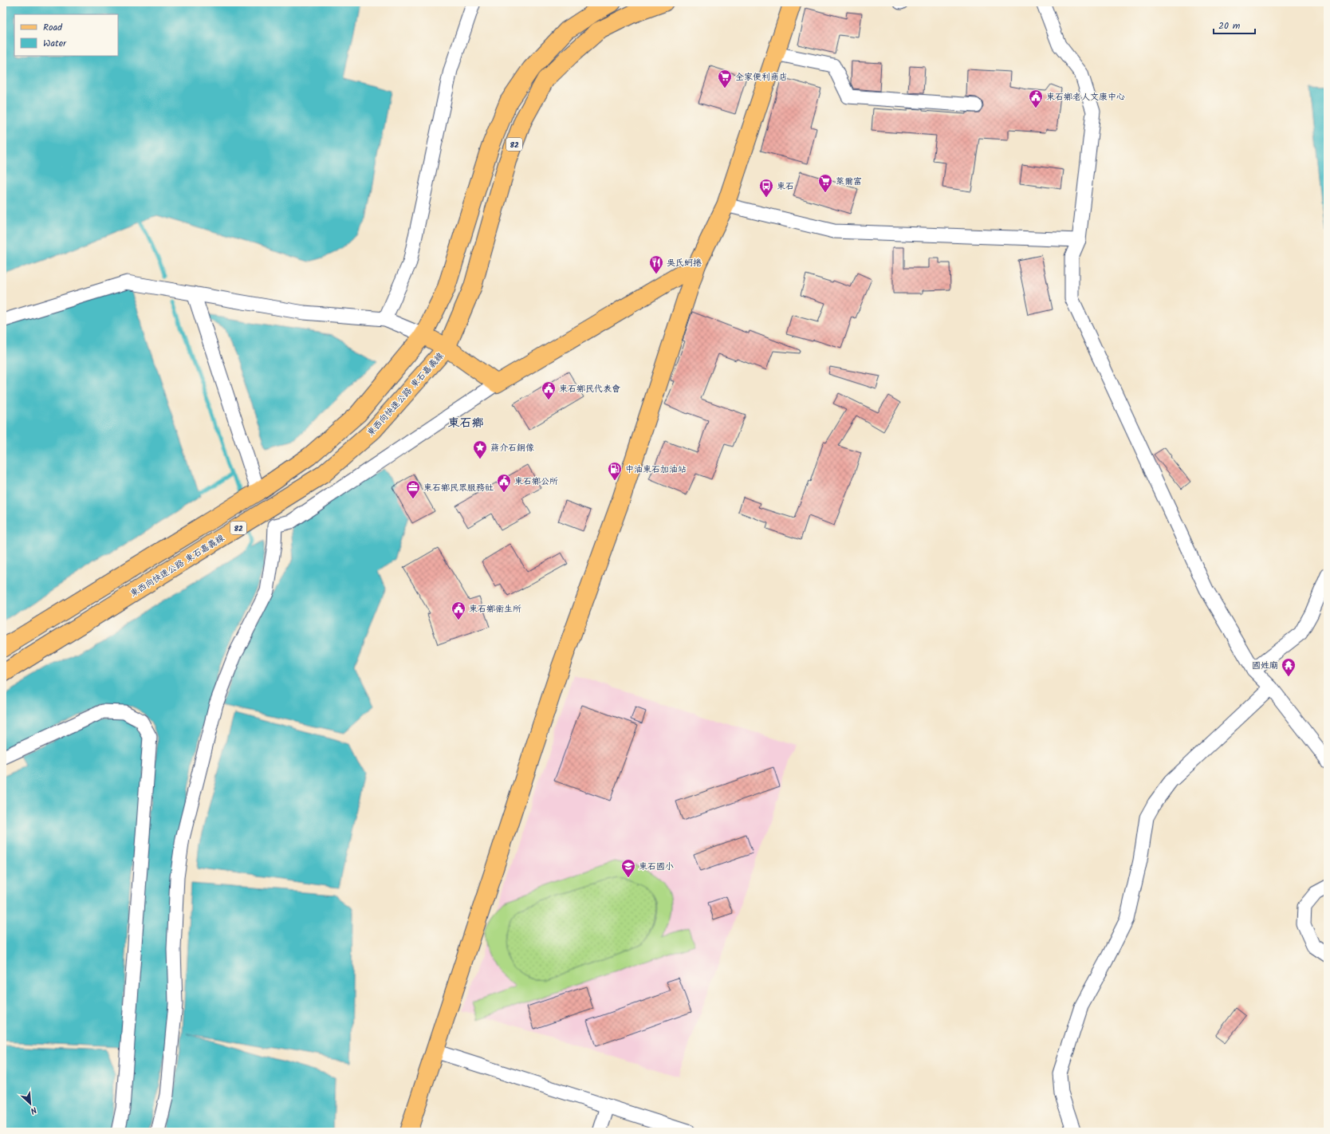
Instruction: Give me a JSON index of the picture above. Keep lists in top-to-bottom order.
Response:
{
  "streets": {
    "main road": ["82", "東西向快速公路 東石嘉義線"]
  },
  "districts": ["東石鄉"],
  "places": {
    "supermarket": ["全家便利商店", "萊爾富"],
    "public building": [
      "東石鄉老人文康中心",
      "東石鄉民代表會",
      "東石鄉公所",
      "東石鄉衛生所"
    ],
    "bus stop": ["東石"],
    "restaurant": ["吳氏蚵捲"],
    "place": ["蔣介石銅像"],
    "fuel station": ["中油東石加油站"],
    "office": ["東石鄉民眾服務社"],
    "temple": ["國姓廟"],
    "school or university": ["東石國小"]
  },
  "legend": ["Road", "Water"],
  "scale_bar": "20 m",
  "north": "bottom right"
}
